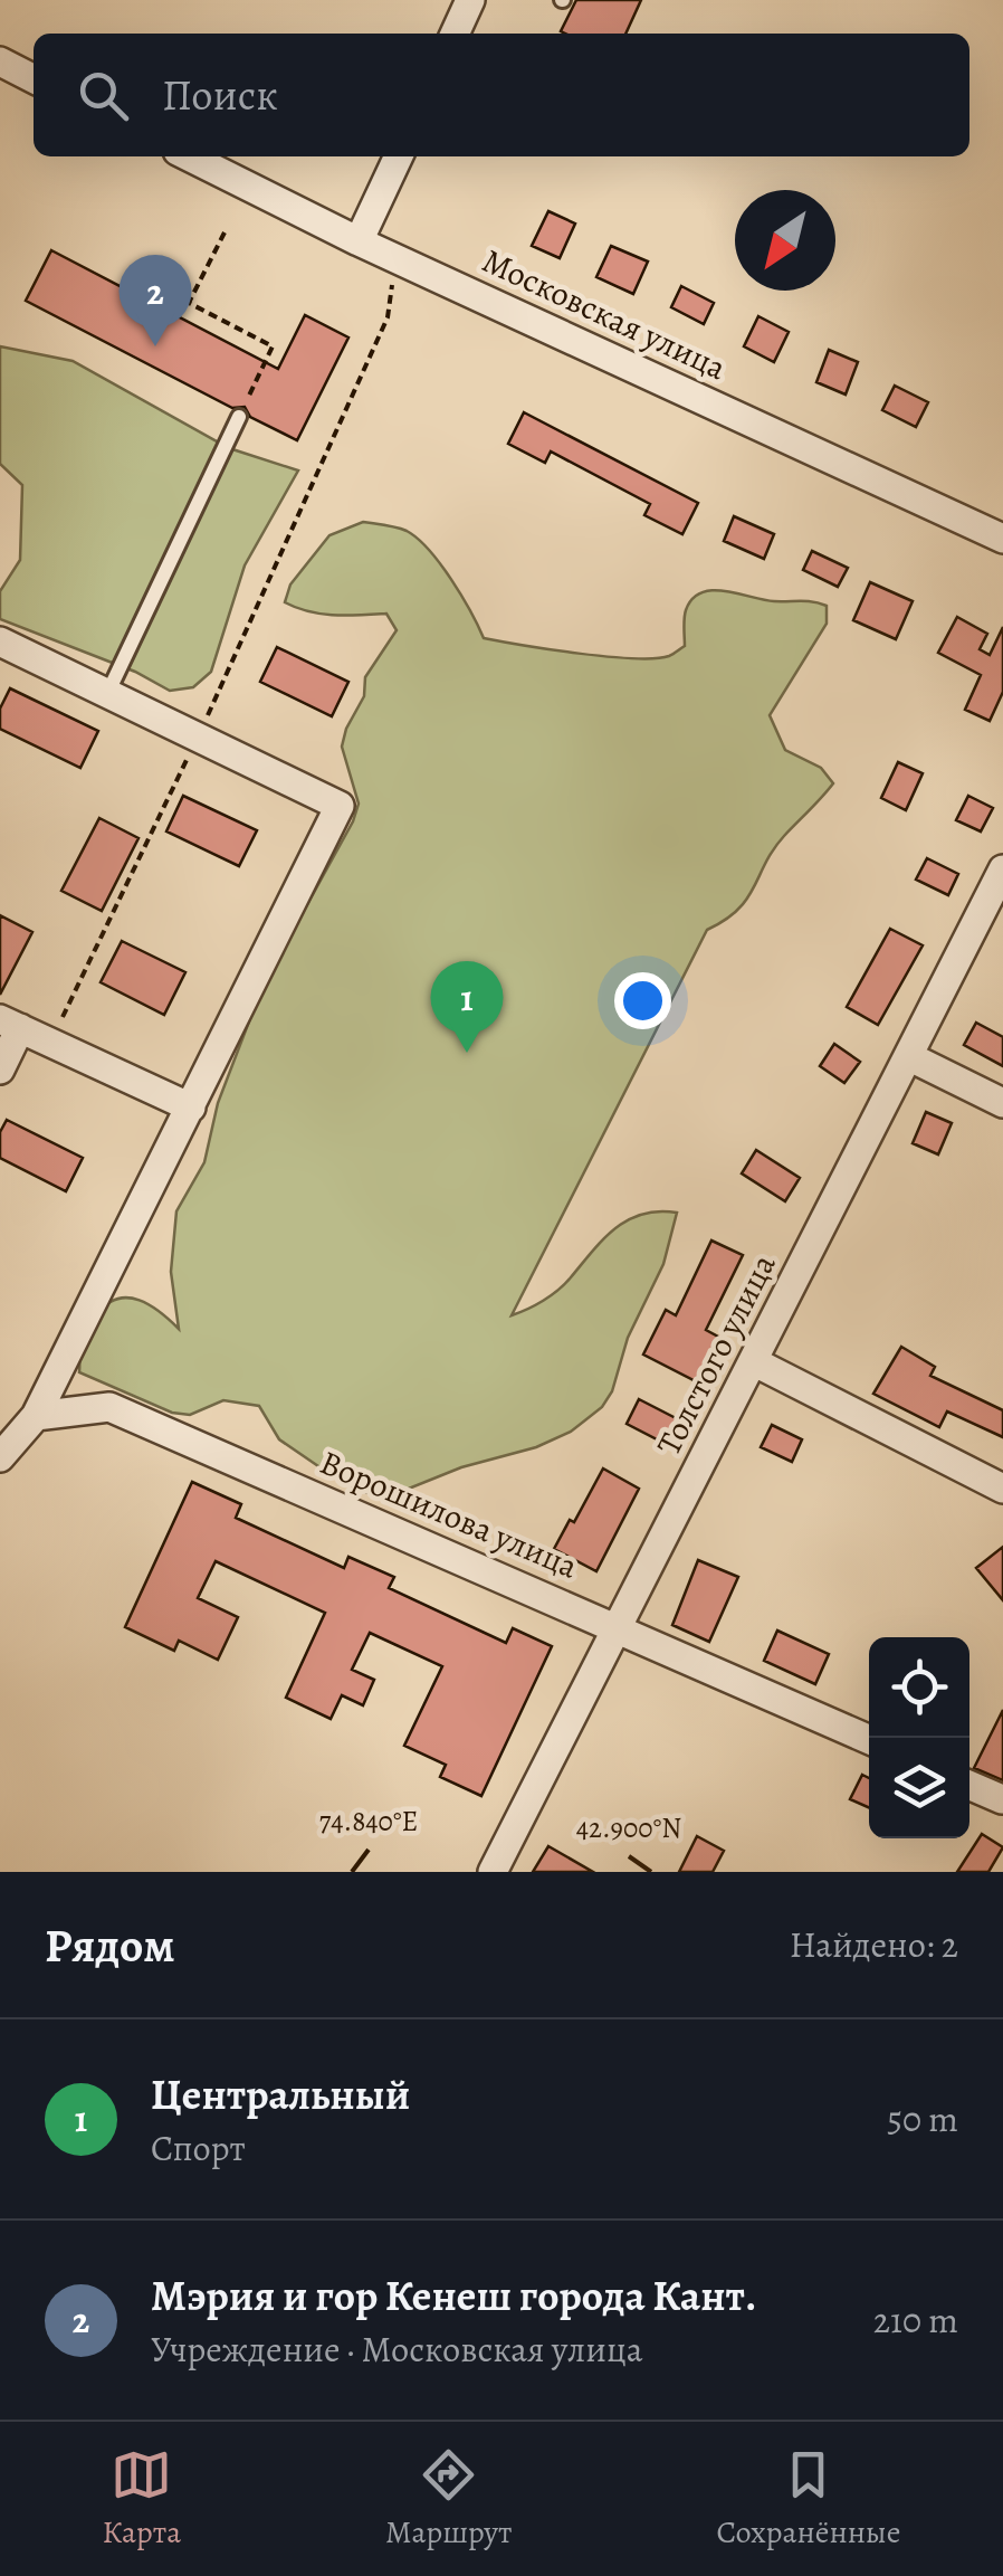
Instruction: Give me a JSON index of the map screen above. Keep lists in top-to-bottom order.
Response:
{
  "streets": {
    "street": ["Московская улица", "Толстого улица", "Ворошилова улица"]
  },
  "crossings": [
    ["Толстого улица", "Ворошилова улица"]
  ],
  "north": "bottom left",
  "page": {
    "search": "Поиск",
    "pins": ["2", "1"],
    "heading": ["Рядом", "Найдено: 2"],
    "list": [
      {
        "mark": "1",
        "name": "Центральный",
        "note": "Спорт",
        "value": "50 m"
      },
      {
        "mark": "2",
        "name": "Мэрия и гор Кенеш города Кант.",
        "note": "Учреждение · Московская улица",
        "value": "210 m"
      }
    ],
    "nav": ["Карта", "Маршрут", "Сохранённые"]
  },
  "coordinates": ["74.840°E", "42.900°N"]
}
